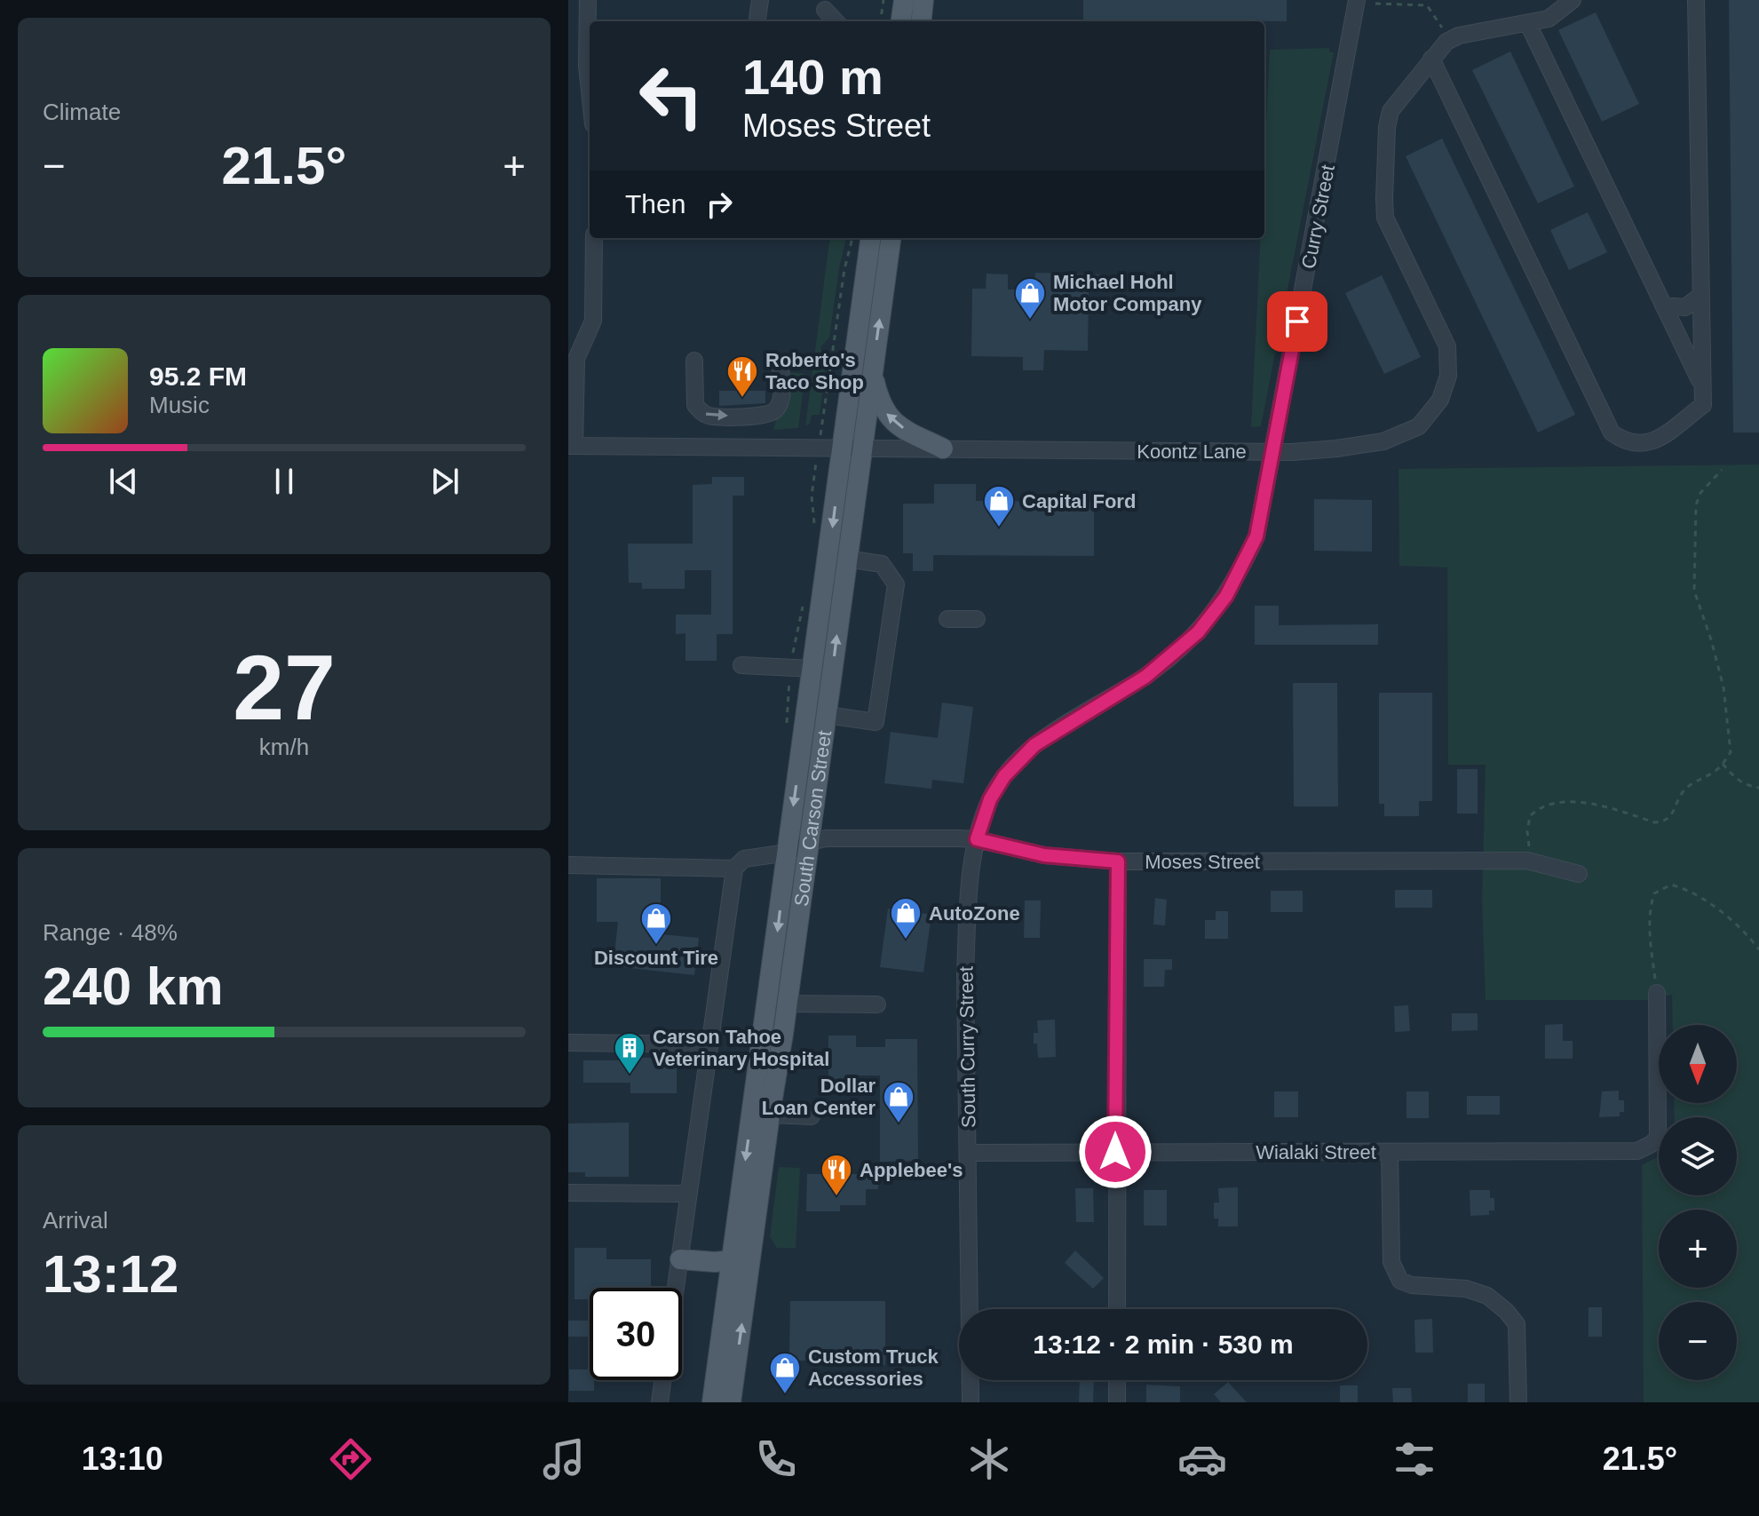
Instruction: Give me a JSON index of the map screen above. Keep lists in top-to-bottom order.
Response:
{
  "streets": {
    "main road": ["South Carson Street"],
    "street": [
      "Curry Street",
      "Koontz Lane",
      "Moses Street",
      "South Curry Street",
      "Wialaki Street"
    ]
  },
  "crossings": [
    ["Curry Street", "Koontz Lane"],
    ["Curry Street", "South Curry Street"],
    ["Koontz Lane", "South Carson Street"],
    ["South Carson Street", "Moses Street"],
    ["Moses Street", "South Curry Street"],
    ["South Curry Street", "Wialaki Street"]
  ],
  "places": {
    "shop": [
      "Michael Hohl Motor Company",
      "Capital Ford",
      "AutoZone",
      "Discount Tire",
      "Dollar Loan Center",
      "Custom Truck Accessories"
    ],
    "restaurant": ["Roberto's Taco Shop", "Applebee's"],
    "building": ["Carson Tahoe Veterinary Hospital"]
  },
  "north": "bottom",
  "page": {
    "tile": [
      "Climate",
      ["27", "km/h"],
      ["Range · 48%", "240 km"],
      ["Arrival", "13:12"]
    ],
    "turn": ["140 m", "Moses Street"],
    "heat": ["−", "21.5°", "+"],
    "then": "Then",
    "song": ["95.2 FM", "Music"],
    "map_buttons": ["+", "−"],
    "limit": "30",
    "trip": "13:12 · 2 min · 530 m",
    "tabs": ["13:10", "21.5°"]
  }
}
